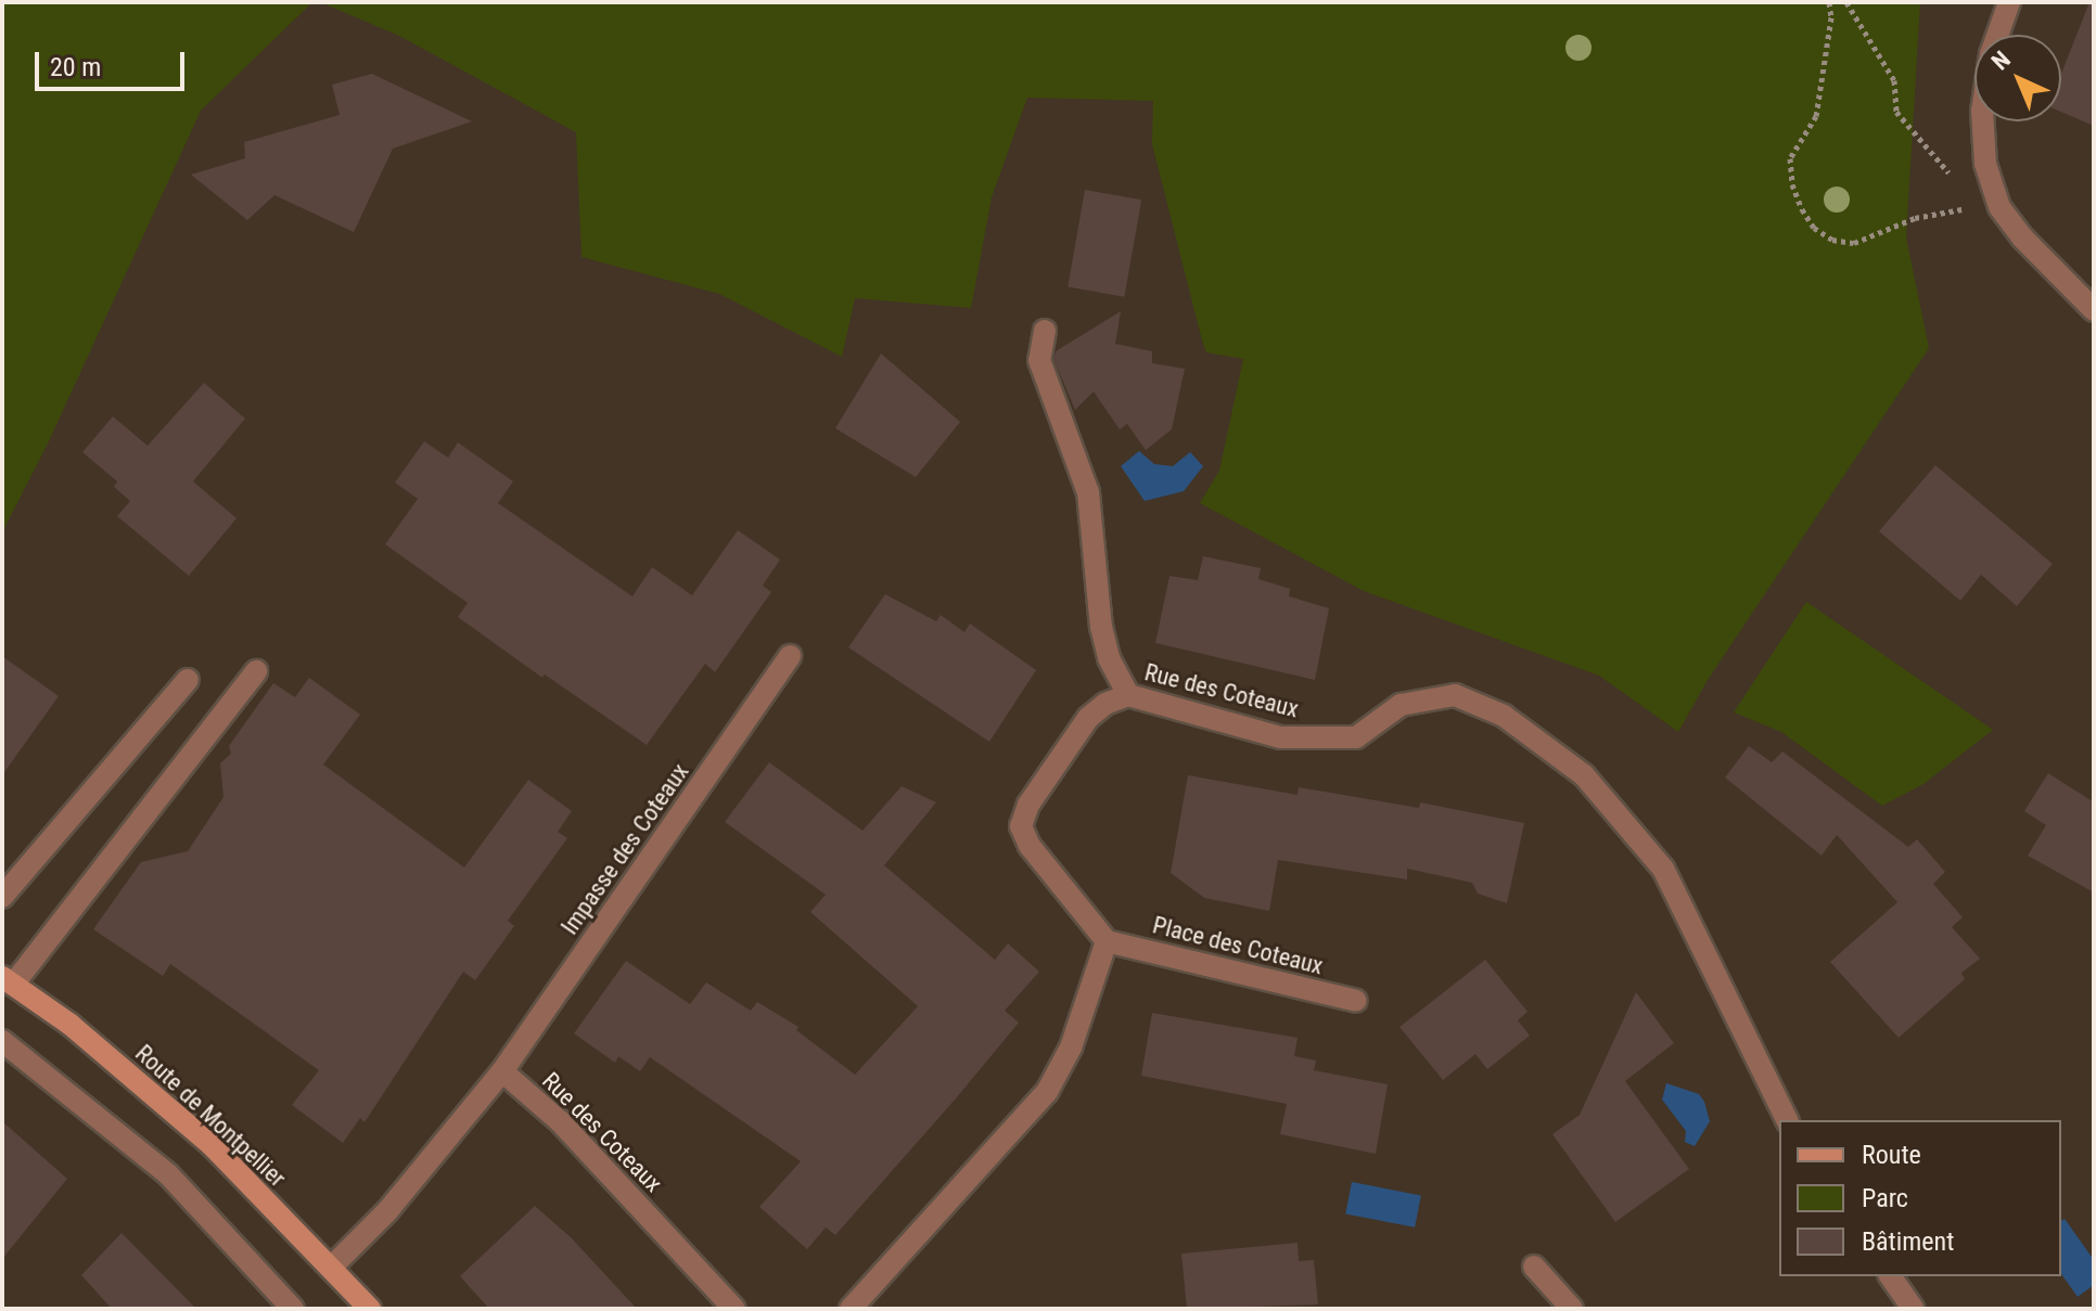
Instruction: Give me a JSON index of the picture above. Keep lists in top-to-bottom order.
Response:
{
  "streets": {
    "main road": ["Route de Montpellier"],
    "street": ["Rue des Coteaux", "Impasse des Coteaux", "Place des Coteaux"]
  },
  "crossings": [
    ["Rue des Coteaux", "Impasse des Coteaux"],
    ["Rue des Coteaux", "Place des Coteaux"]
  ],
  "legend": ["Route", "Parc", "Bâtiment"],
  "scale_bar": "20 m",
  "north": "top left"
}
